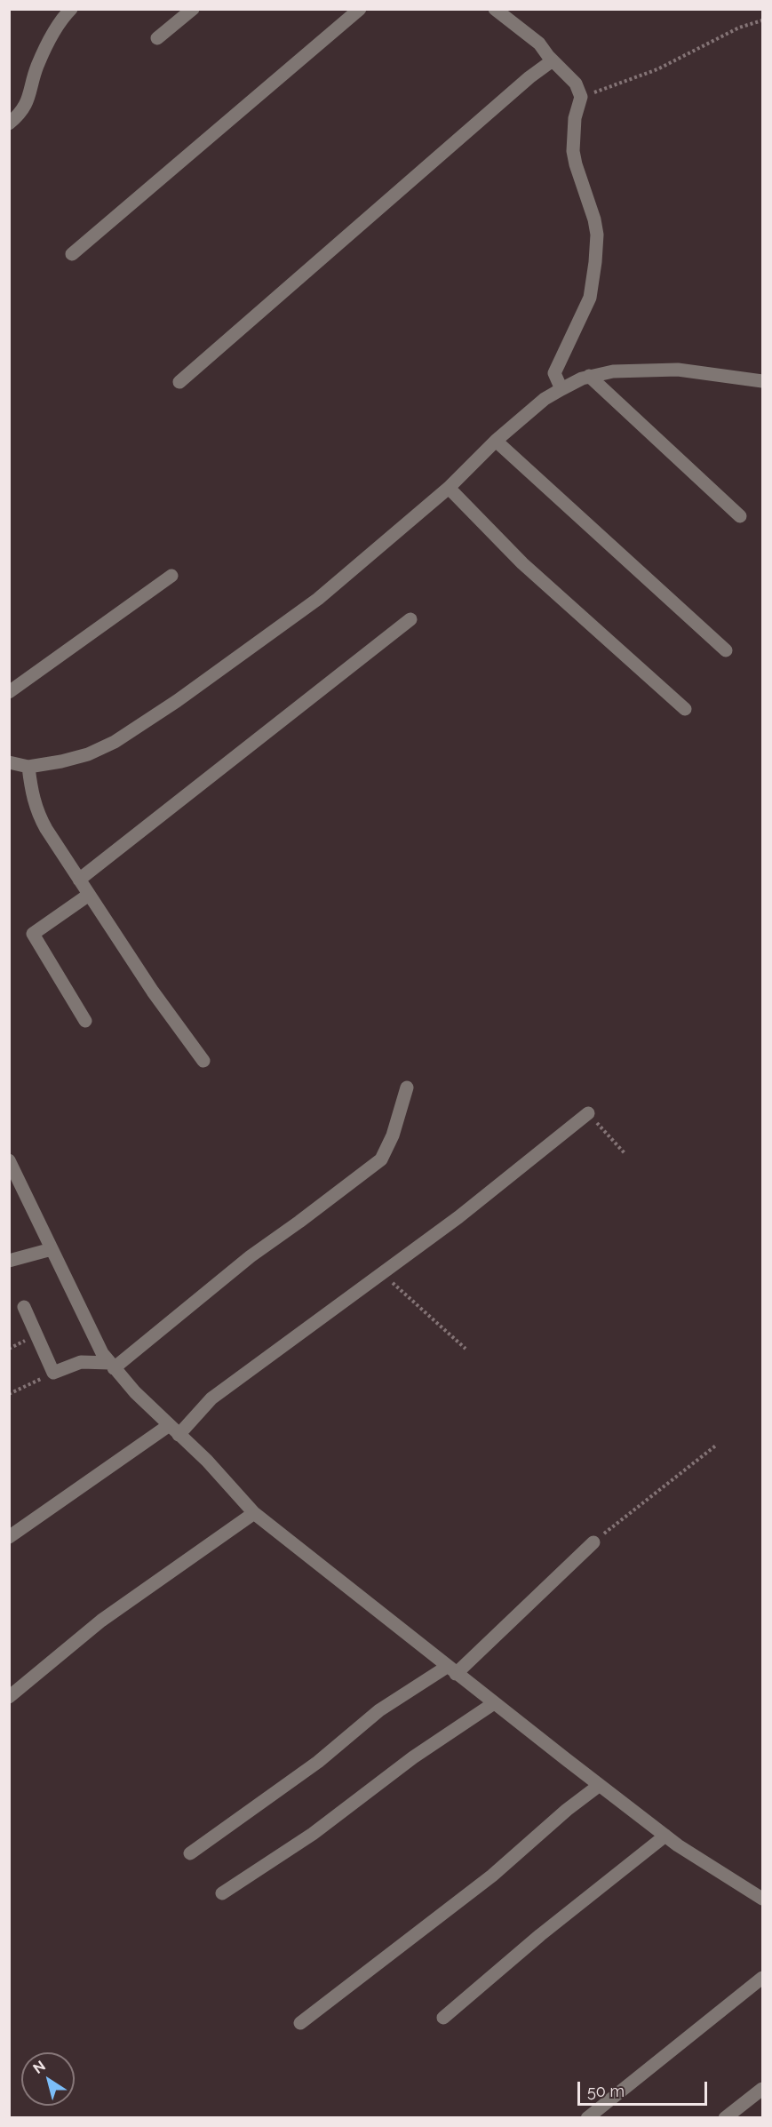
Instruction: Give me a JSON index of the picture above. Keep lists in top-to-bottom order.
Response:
{
  "scale_bar": "50 m",
  "north": "top left"
}
